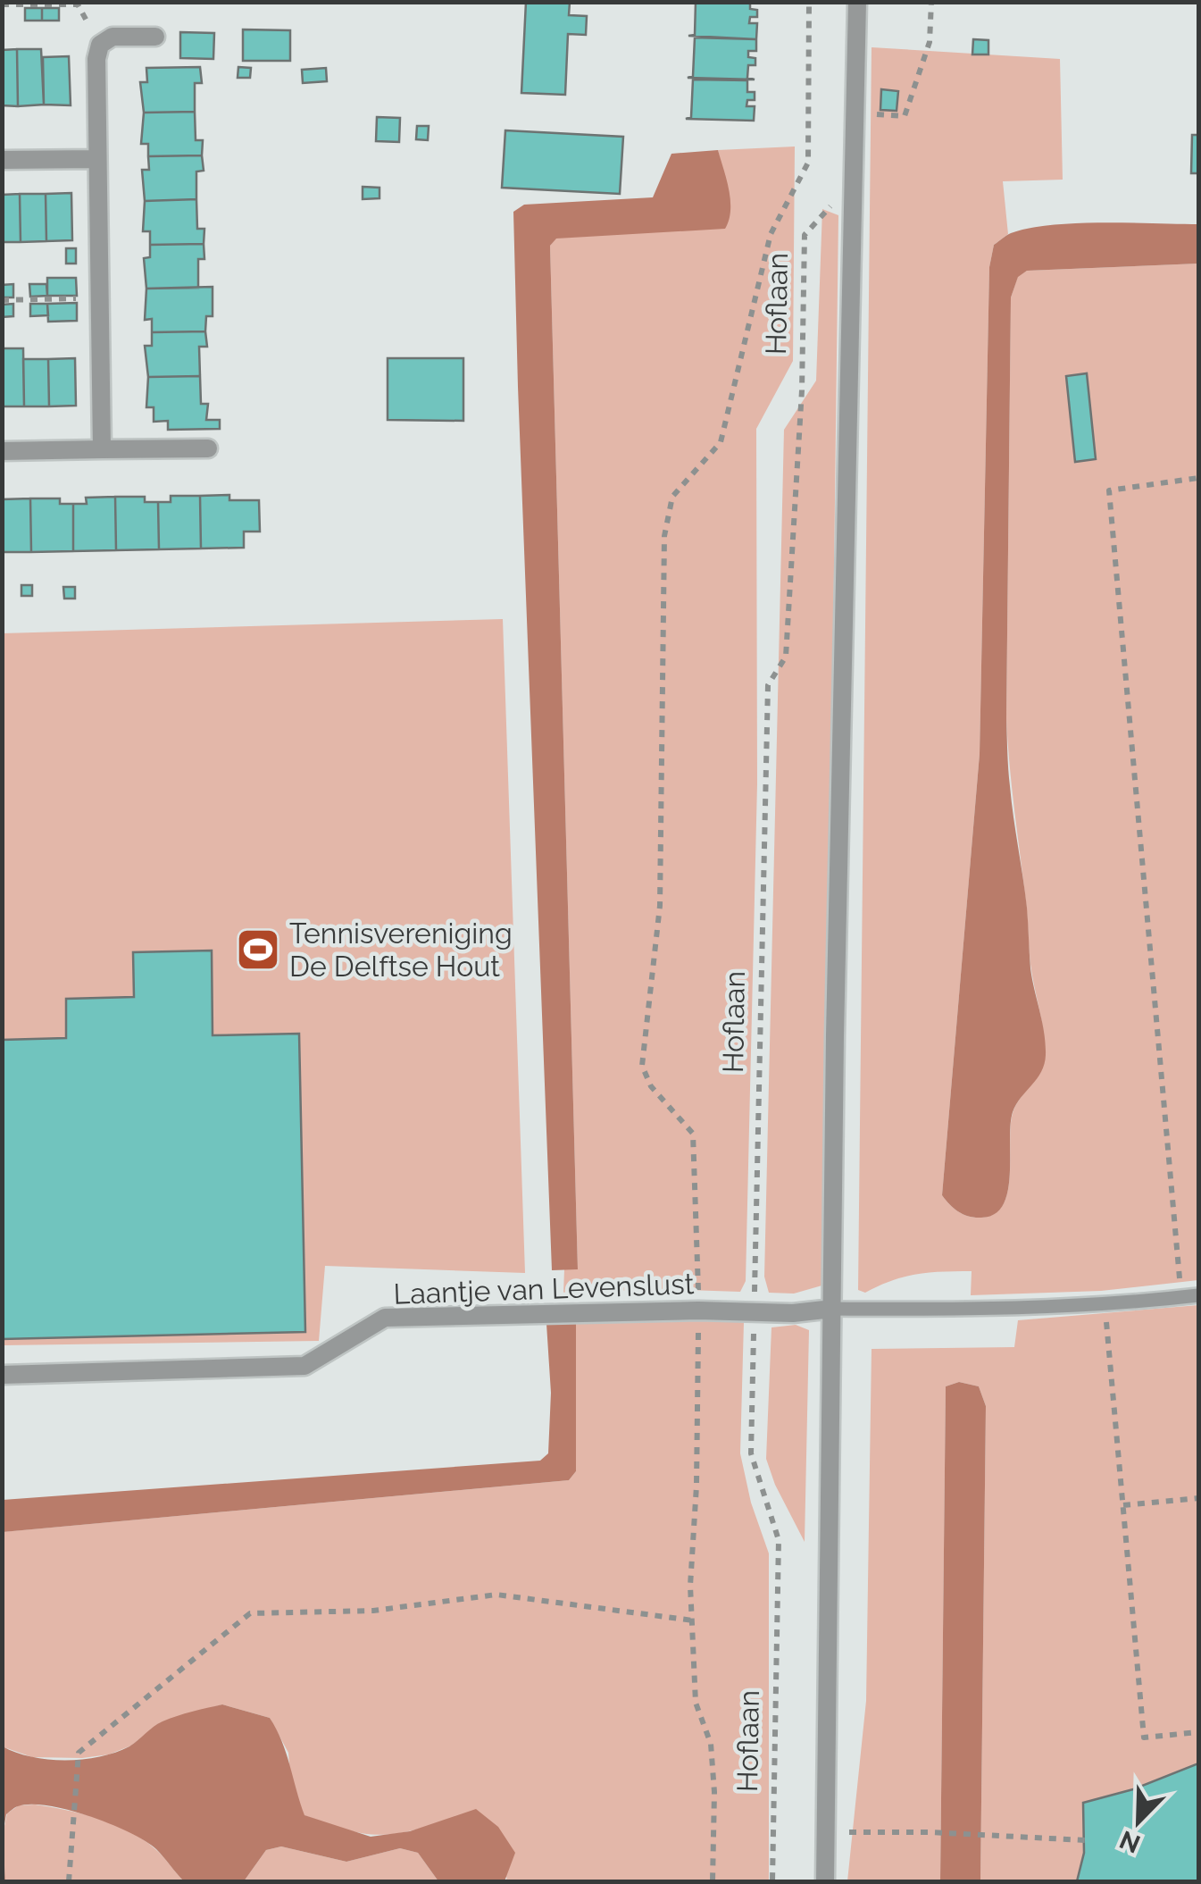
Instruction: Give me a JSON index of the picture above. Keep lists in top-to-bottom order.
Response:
{
  "streets": {
    "street": ["Laantje van Levenslust"],
    "path": ["Hoflaan"]
  },
  "crossings": [
    ["Hoflaan", "Laantje van Levenslust"]
  ],
  "places": {
    "sports": ["Tennisvereniging De Delftse Hout"]
  },
  "north": "bottom left"
}
